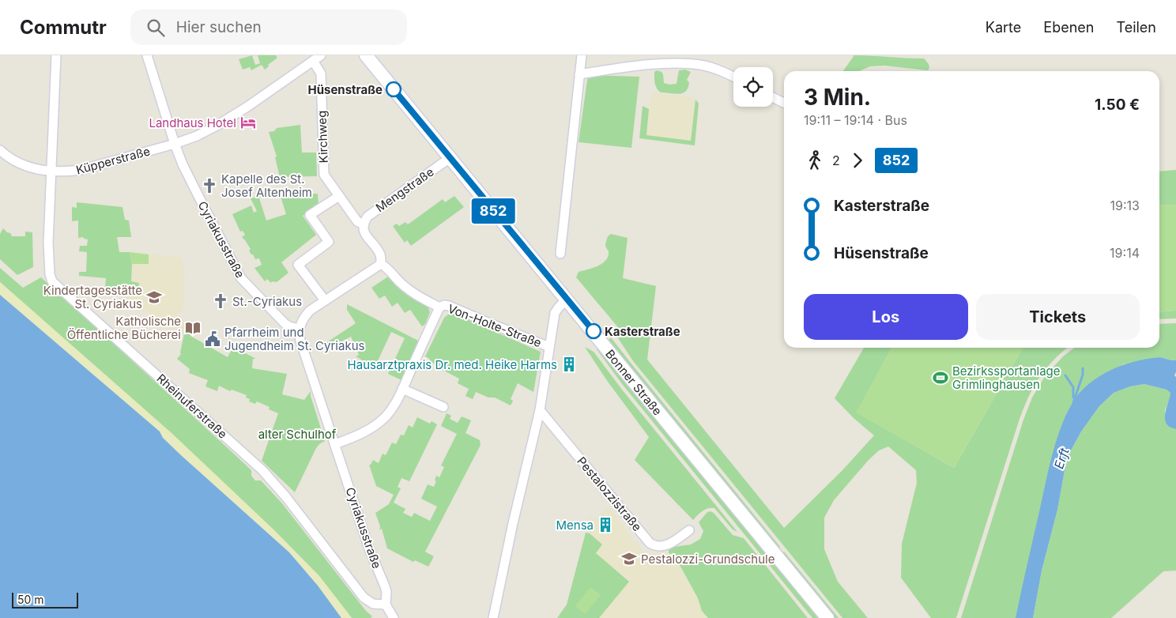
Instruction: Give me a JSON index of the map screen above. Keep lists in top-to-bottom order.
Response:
{
  "streets": {
    "main road": ["Bonner Straße"],
    "street": [
      "Kirchweg",
      "Küpperstraße",
      "Mengstraße",
      "Cyriakusstraße",
      "Von-Holte-Straße",
      "Rheinuferstraße",
      "Pestalozzistraße"
    ]
  },
  "crossings": [
    ["Kirchweg", "Mengstraße"],
    ["Kirchweg", "Von-Holte-Straße"],
    ["Küpperstraße", "Cyriakusstraße"],
    ["Küpperstraße", "Rheinuferstraße"],
    ["Mengstraße", "Von-Holte-Straße"],
    ["Mengstraße", "Bonner Straße"],
    ["Cyriakusstraße", "Rheinuferstraße"]
  ],
  "water": ["Erft"],
  "parks": ["alter Schulhof"],
  "places": {
    "other": ["Hüsenstraße", "Kasterstraße"],
    "hotel": ["Landhaus Hotel"],
    "church": ["Kapelle des St. Josef Altenheim", "St.-Cyriakus"],
    "school or university": ["Kindertagesstätte St. Cyriakus", "Pestalozzi-Grundschule"],
    "library": ["Katholische Öffentliche Bücherei"],
    "public building": ["Pfarrheim und Jugendheim St. Cyriakus"],
    "building": ["Hausarztpraxis Dr. med. Heike Harms", "Mensa"],
    "sports": ["Bezirkssportanlage Grimlinghausen"]
  },
  "lines": ["bus line 852"],
  "scale_bar": "50 m",
  "page": {
    "header": "Commutr",
    "search": "Hier suchen",
    "nav": ["Karte", "Ebenen", "Teilen"],
    "on_map": "852",
    "heading": ["3 Min.", "19:11 – 19:14 · Bus", "1.50 €"],
    "legs": ["2", "852"],
    "list": [
      {
        "name": "Kasterstraße",
        "value": "19:13"
      },
      {
        "name": "Hüsenstraße",
        "value": "19:14"
      }
    ],
    "buttons": ["Los", "Tickets"],
    "scale": "50 m"
  }
}
